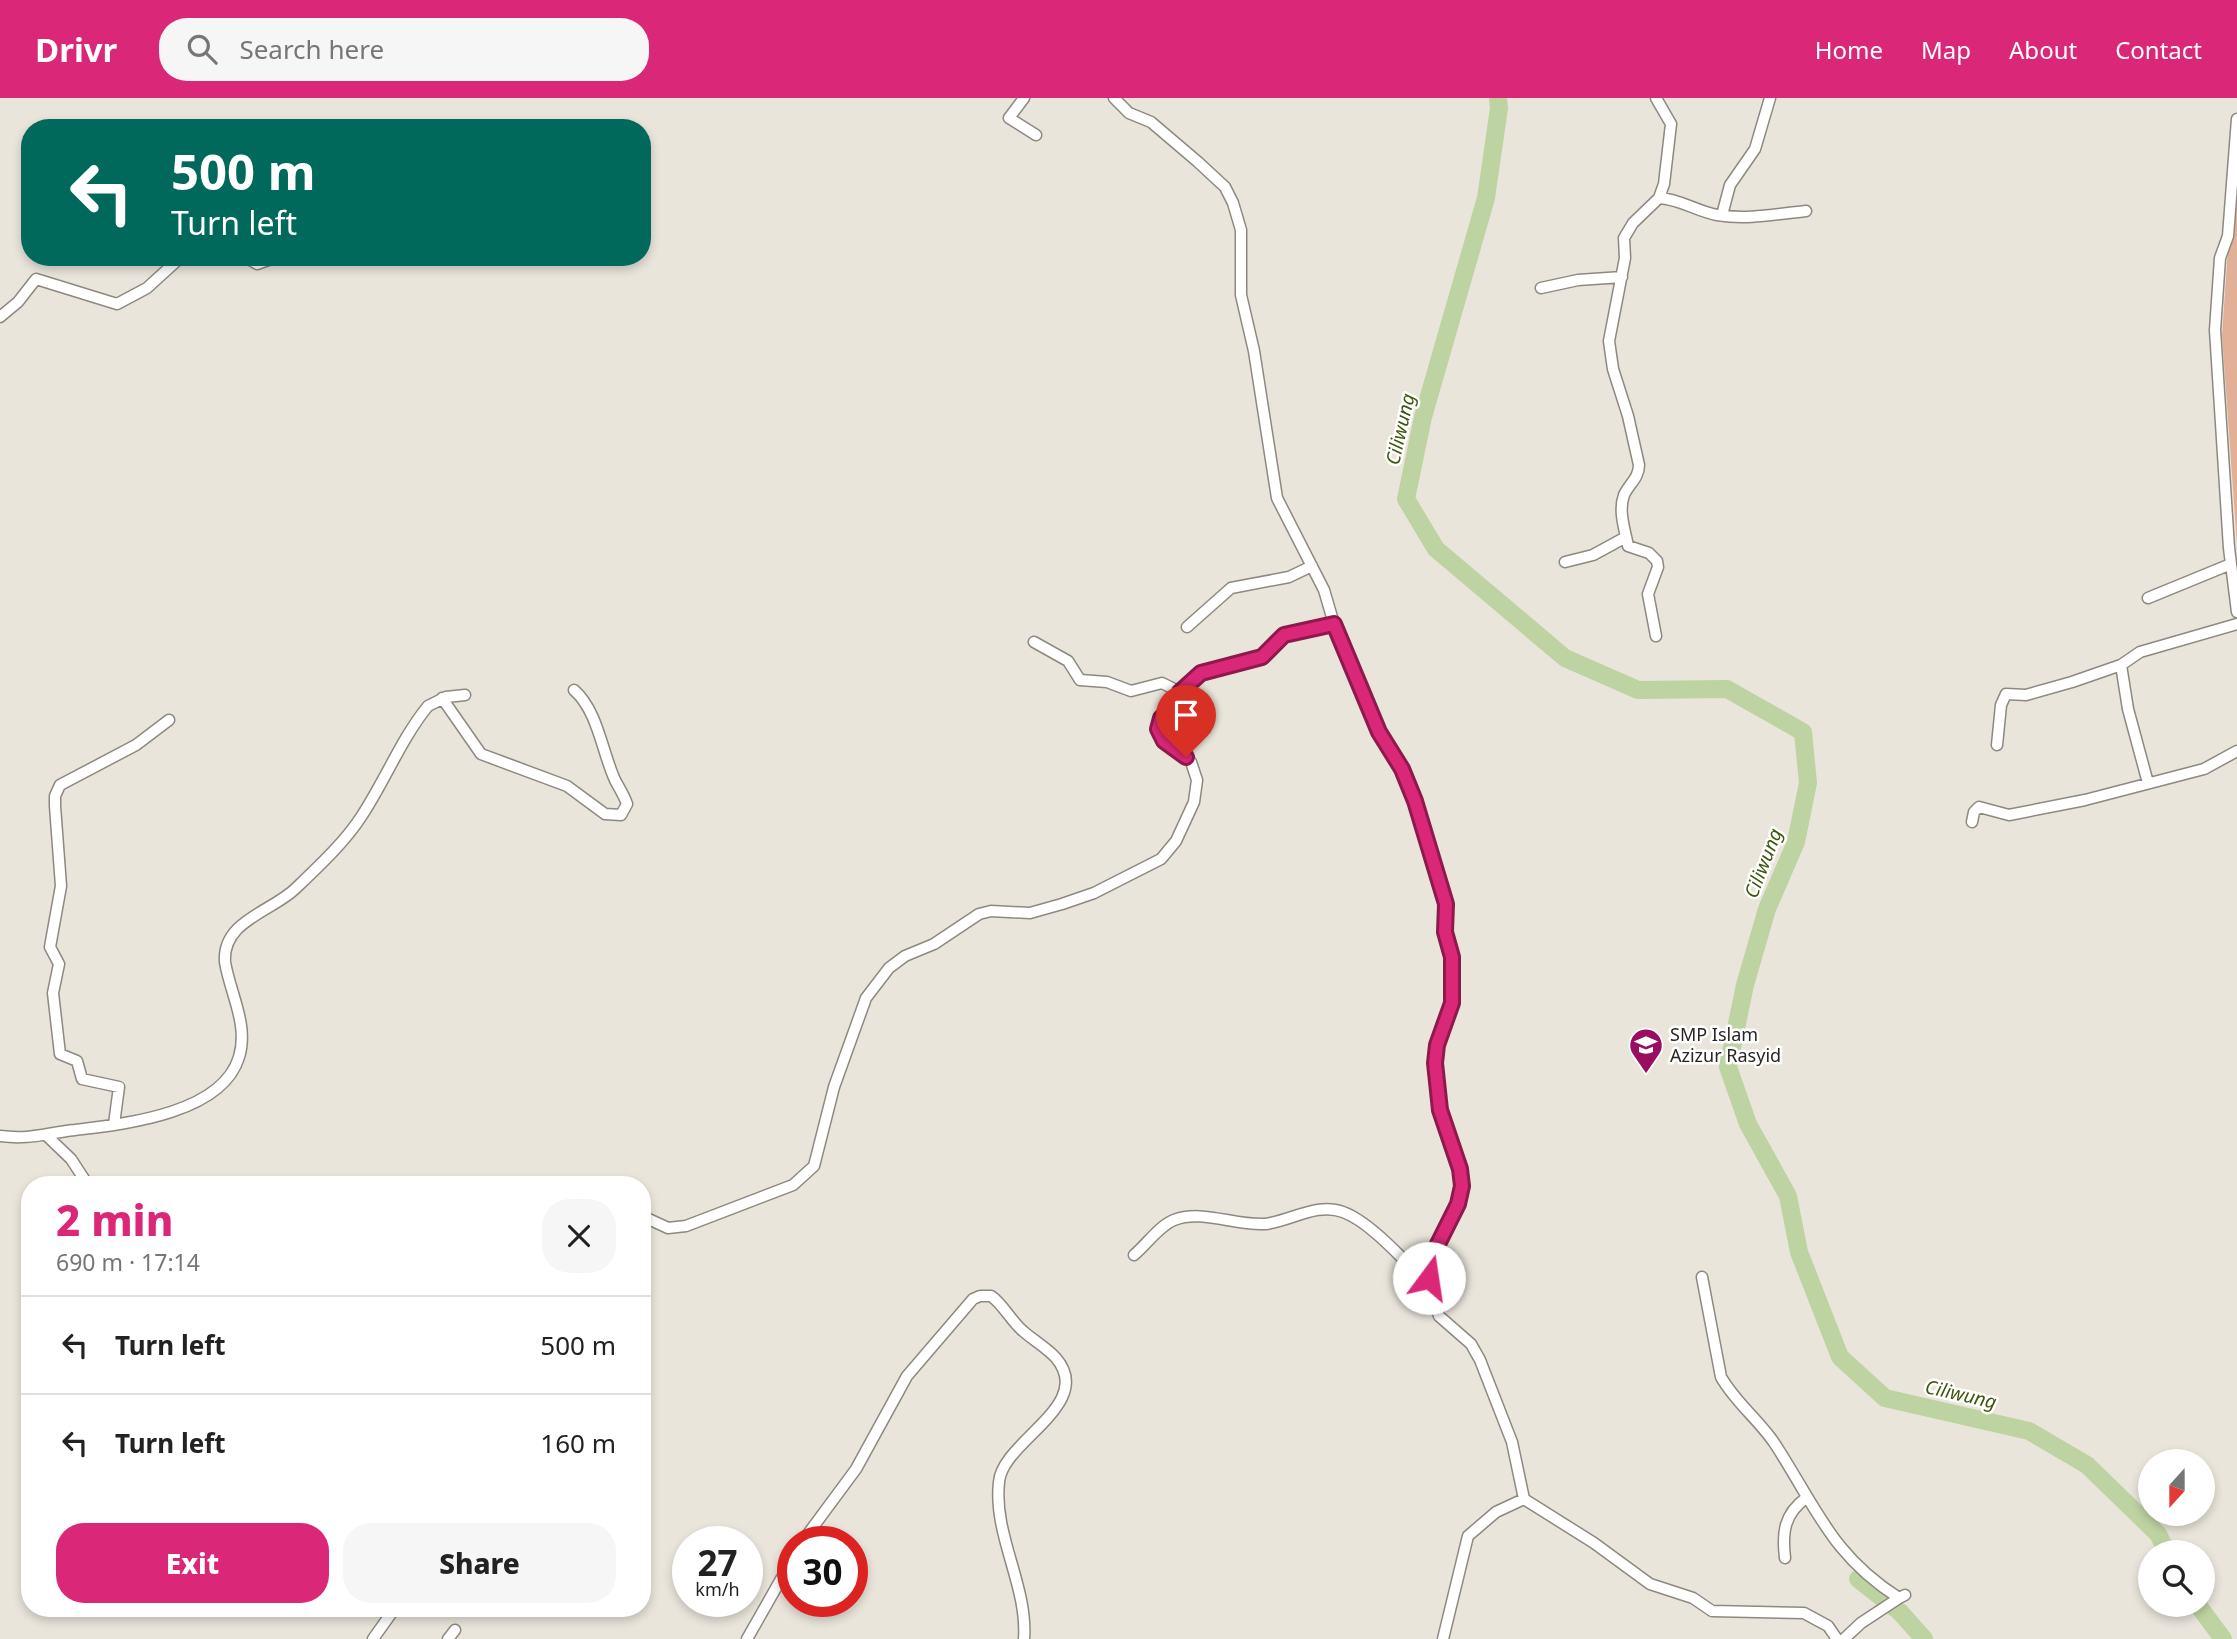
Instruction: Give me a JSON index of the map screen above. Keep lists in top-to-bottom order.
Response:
{
  "water": ["Ciliwung"],
  "places": {
    "school or university": ["SMP Islam Azizur Rasyid"]
  },
  "north": "bottom",
  "page": {
    "header": "Drivr",
    "search": "Search here",
    "nav": [
      "Home",
      "Map",
      "About",
      "Contact"
    ],
    "turn": ["500 m", "Turn left"],
    "heading": ["2 min", "690 m · 17:14"],
    "list": [
      {
        "name": "Turn left",
        "value": "500 m"
      },
      {
        "name": "Turn left",
        "value": "160 m"
      }
    ],
    "buttons": ["Exit", "Share"],
    "speed": "27 km/h",
    "limit": "30"
  }
}
